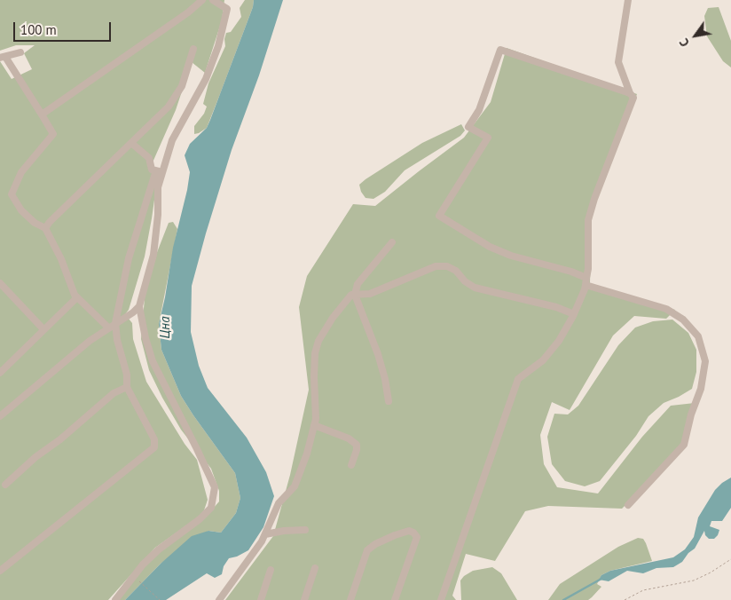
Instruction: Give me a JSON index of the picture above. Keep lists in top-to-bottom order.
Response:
{
  "water": ["Цна"],
  "scale_bar": "100 m",
  "north": "bottom left"
}
